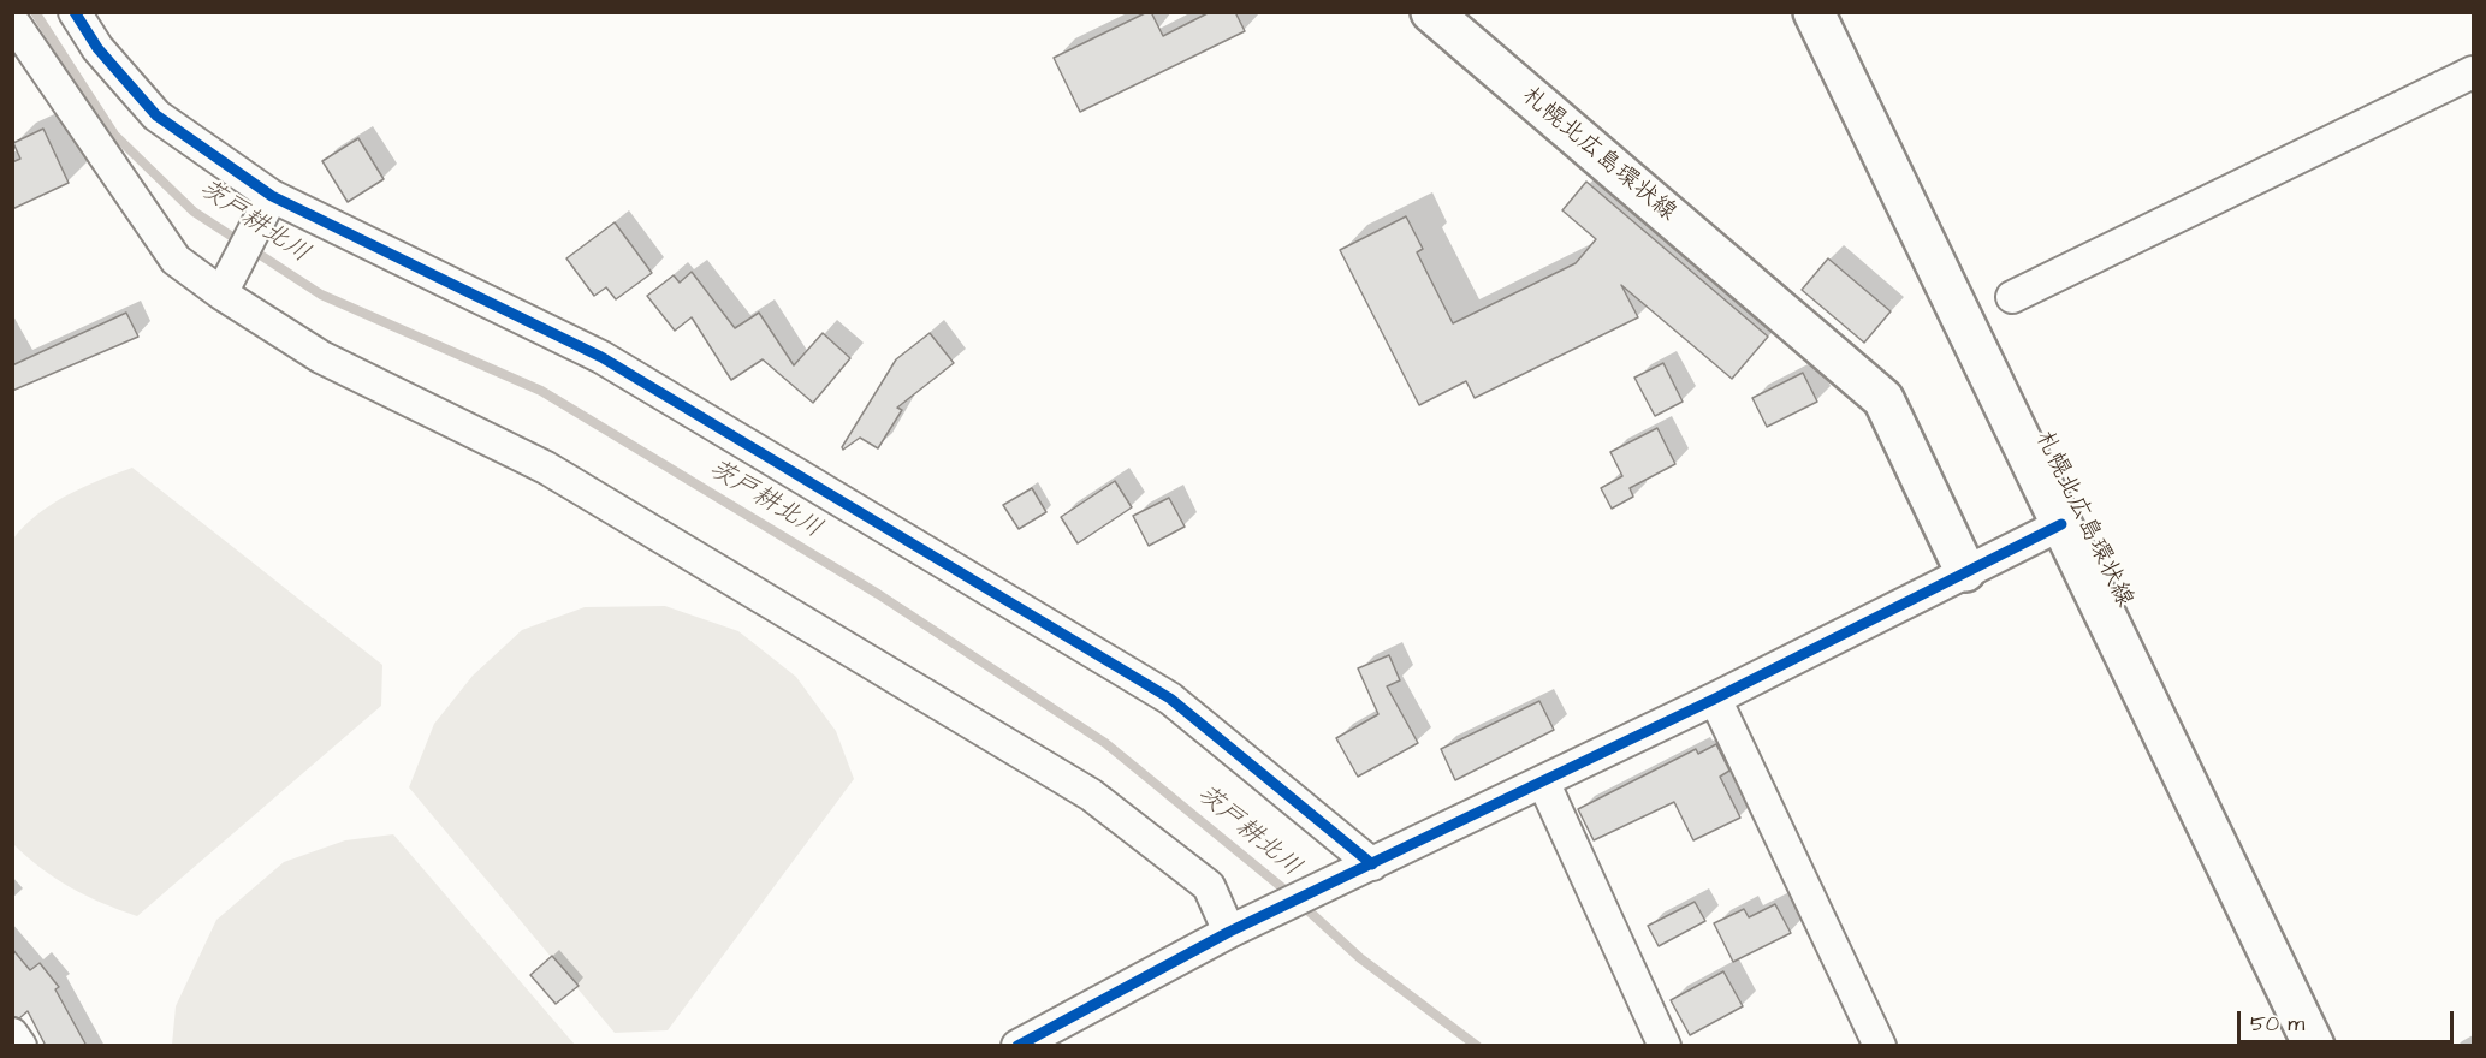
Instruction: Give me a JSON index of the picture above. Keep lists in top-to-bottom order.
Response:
{
  "streets": {
    "main road": ["札幌北広島環状線"]
  },
  "water": ["茨戸耕北川"],
  "scale_bar": "50 m"
}
